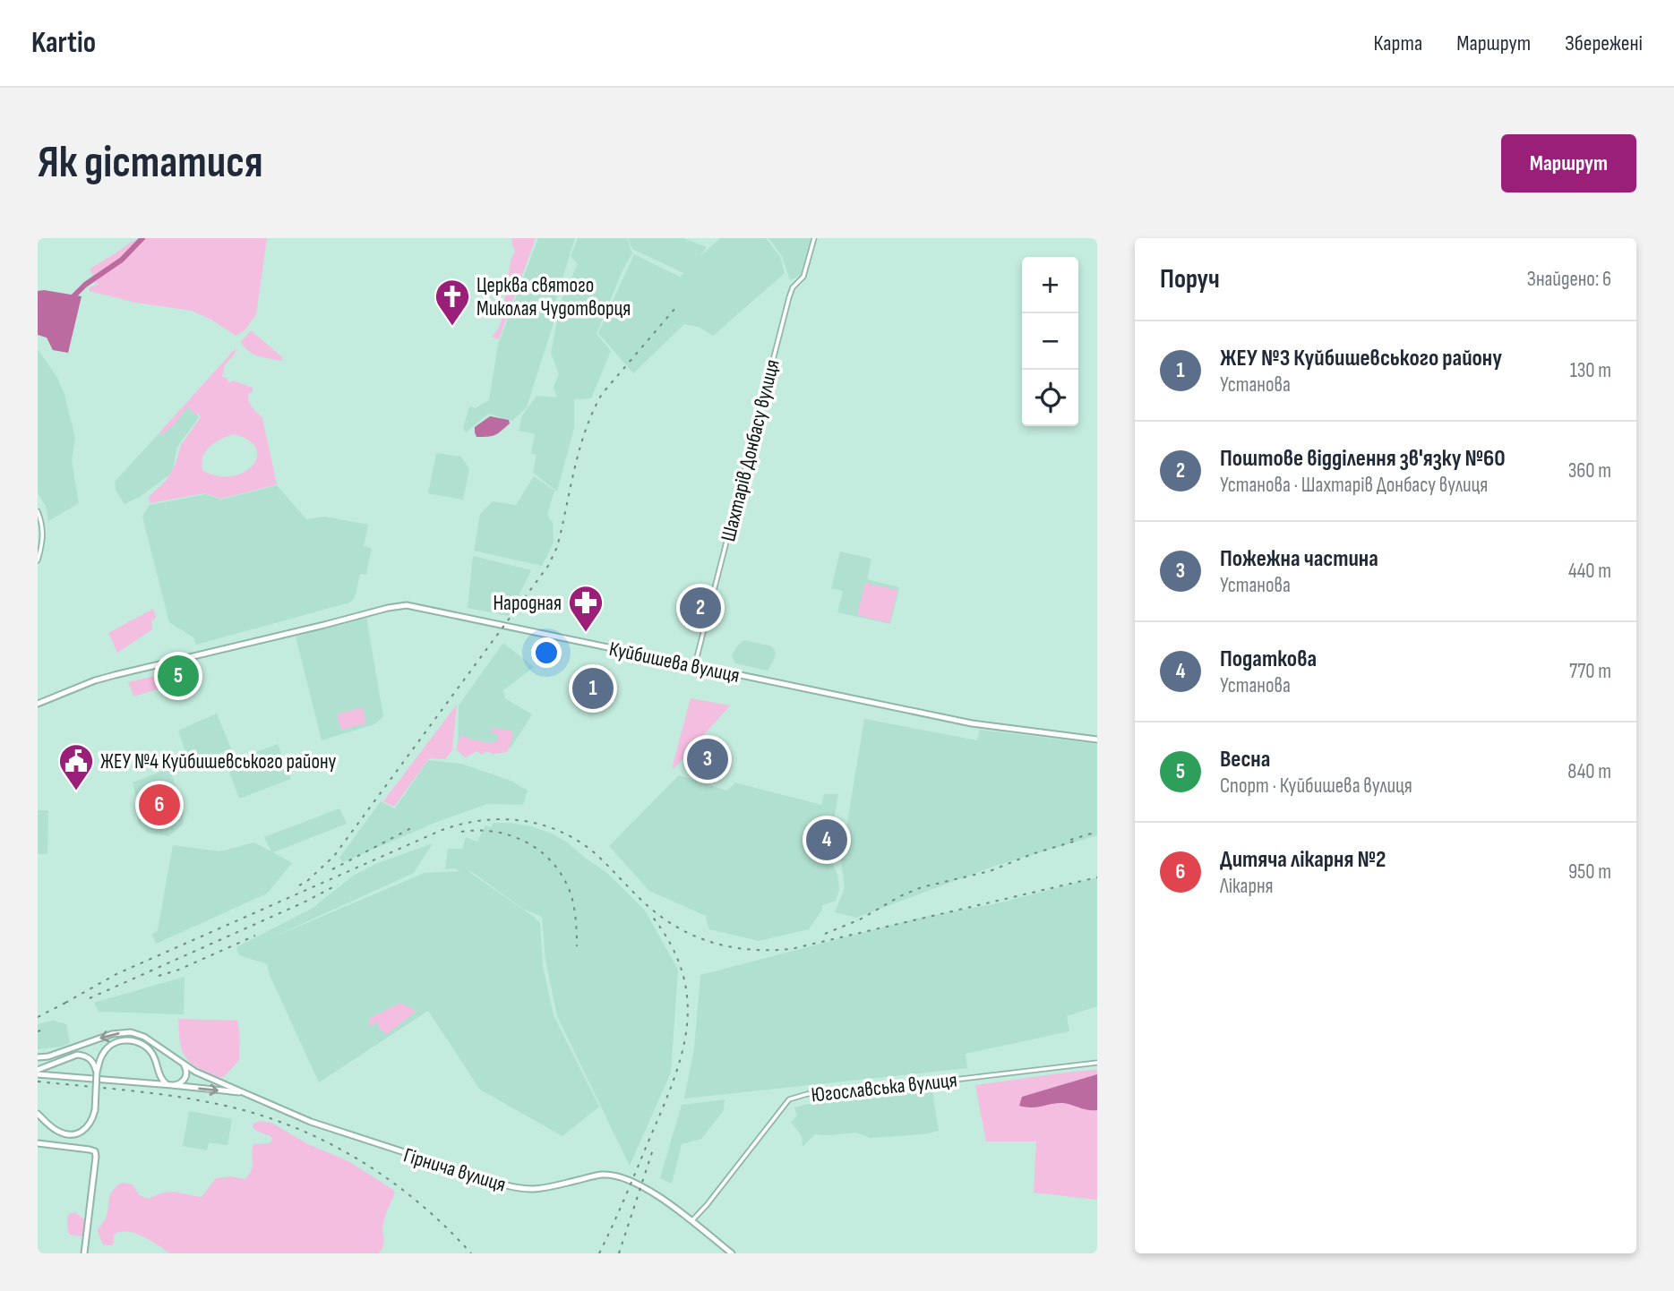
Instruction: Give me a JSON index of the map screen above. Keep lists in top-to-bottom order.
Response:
{
  "streets": {
    "main road": ["Куйбишева вулиця", "Гірнича вулиця"],
    "street": ["Шахтарів Донбасу вулиця", "Югославська вулиця"]
  },
  "crossings": [
    ["Шахтарів Донбасу вулиця", "Куйбишева вулиця"],
    ["Югославська вулиця", "Гірнича вулиця"]
  ],
  "places": {
    "church": ["Церква святого Миколая Чудотворця"],
    "pharmacy": ["Народная"],
    "public building": ["ЖЕУ №4 Куйбишевського району"]
  },
  "page": {
    "header": "Kartio",
    "nav": ["Карта", "Маршрут", "Збережені"],
    "buttons": "Маршрут",
    "title": "Як дістатися",
    "heading": ["Поруч", "Знайдено: 6"],
    "map_buttons": ["+", "−"],
    "list": [
      {
        "mark": "1",
        "name": "ЖЕУ №3 Куйбишевського району",
        "note": "Установа",
        "value": "130 m"
      },
      {
        "mark": "2",
        "name": "Поштове відділення зв'язку №60",
        "note": "Установа · Шахтарів Донбасу вулиця",
        "value": "360 m"
      },
      {
        "mark": "3",
        "name": "Пожежна частина",
        "note": "Установа",
        "value": "440 m"
      },
      {
        "mark": "4",
        "name": "Податкова",
        "note": "Установа",
        "value": "770 m"
      },
      {
        "mark": "5",
        "name": "Весна",
        "note": "Спорт · Куйбишева вулиця",
        "value": "840 m"
      },
      {
        "mark": "6",
        "name": "Дитяча лікарня №2",
        "note": "Лікарня",
        "value": "950 m"
      }
    ],
    "pins": [
      "2",
      "5",
      "1",
      "3",
      "6",
      "4"
    ]
  }
}
